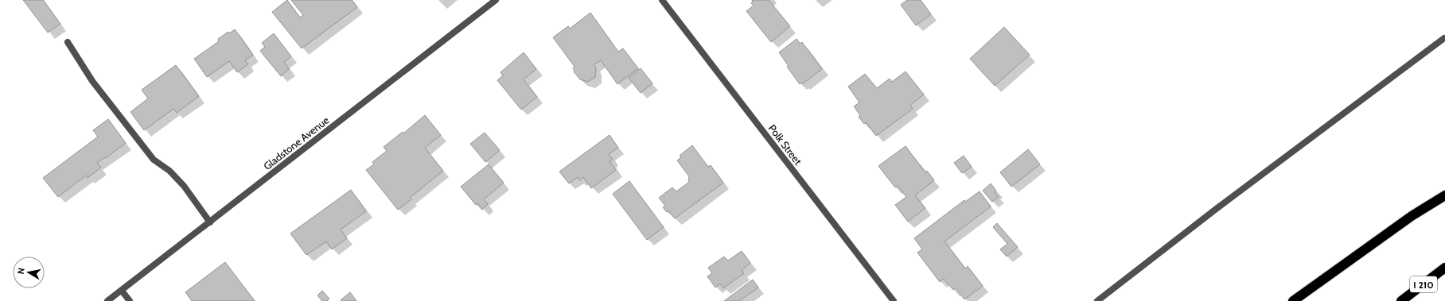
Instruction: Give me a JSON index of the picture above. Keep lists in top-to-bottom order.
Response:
{
  "streets": {
    "highway": ["I 210"],
    "street": ["Gladstone Avenue", "Polk Street"]
  },
  "north": "left"
}
